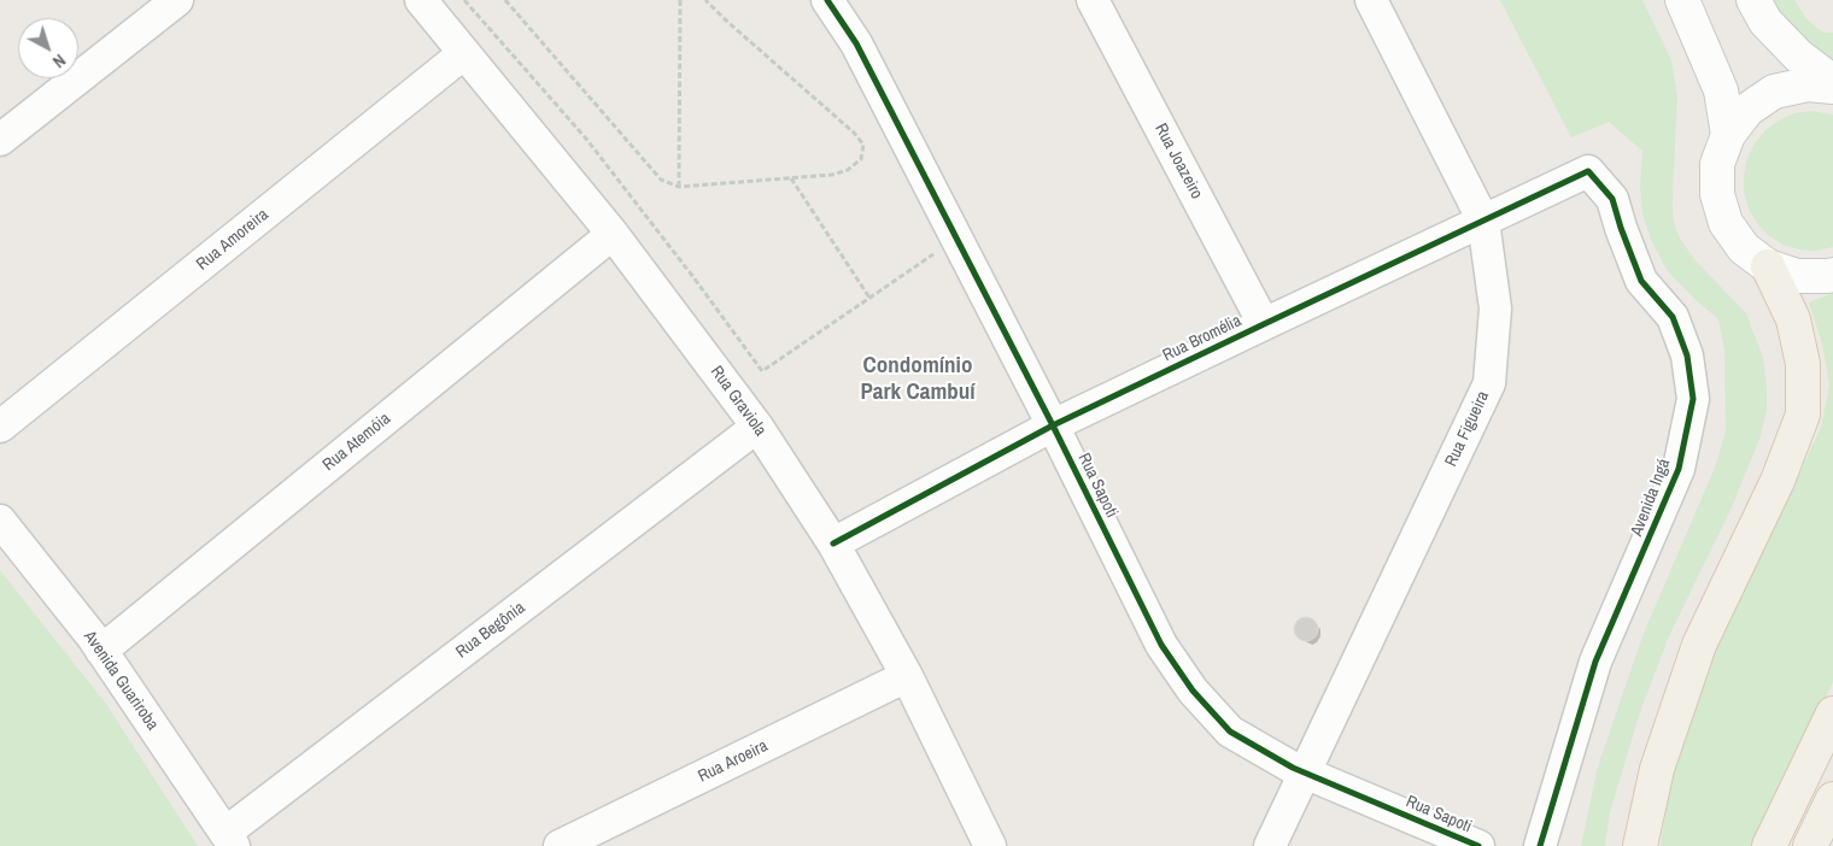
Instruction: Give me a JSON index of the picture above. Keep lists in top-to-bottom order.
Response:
{
  "streets": {
    "street": [
      "Rua Joazeiro",
      "Rua Amoreira",
      "Rua Bromélia",
      "Rua Graviola",
      "Rua Figueira",
      "Rua Atemóia",
      "Rua Sapoti",
      "Avenida Ingá",
      "Rua Begônia",
      "Avenida Guariroba",
      "Rua Aroeira"
    ]
  },
  "crossings": [
    ["Rua Joazeiro", "Rua Bromélia"],
    ["Rua Amoreira", "Rua Graviola"],
    ["Rua Bromélia", "Rua Graviola"],
    ["Rua Bromélia", "Rua Figueira"],
    ["Rua Bromélia", "Rua Sapoti"],
    ["Rua Bromélia", "Avenida Ingá"],
    ["Rua Graviola", "Rua Atemóia"],
    ["Rua Graviola", "Rua Begônia"],
    ["Rua Graviola", "Rua Aroeira"],
    ["Rua Figueira", "Rua Sapoti"],
    ["Rua Atemóia", "Avenida Guariroba"],
    ["Rua Begônia", "Avenida Guariroba"]
  ],
  "districts": ["Condomínio Park Cambuí"],
  "north": "bottom right"
}
